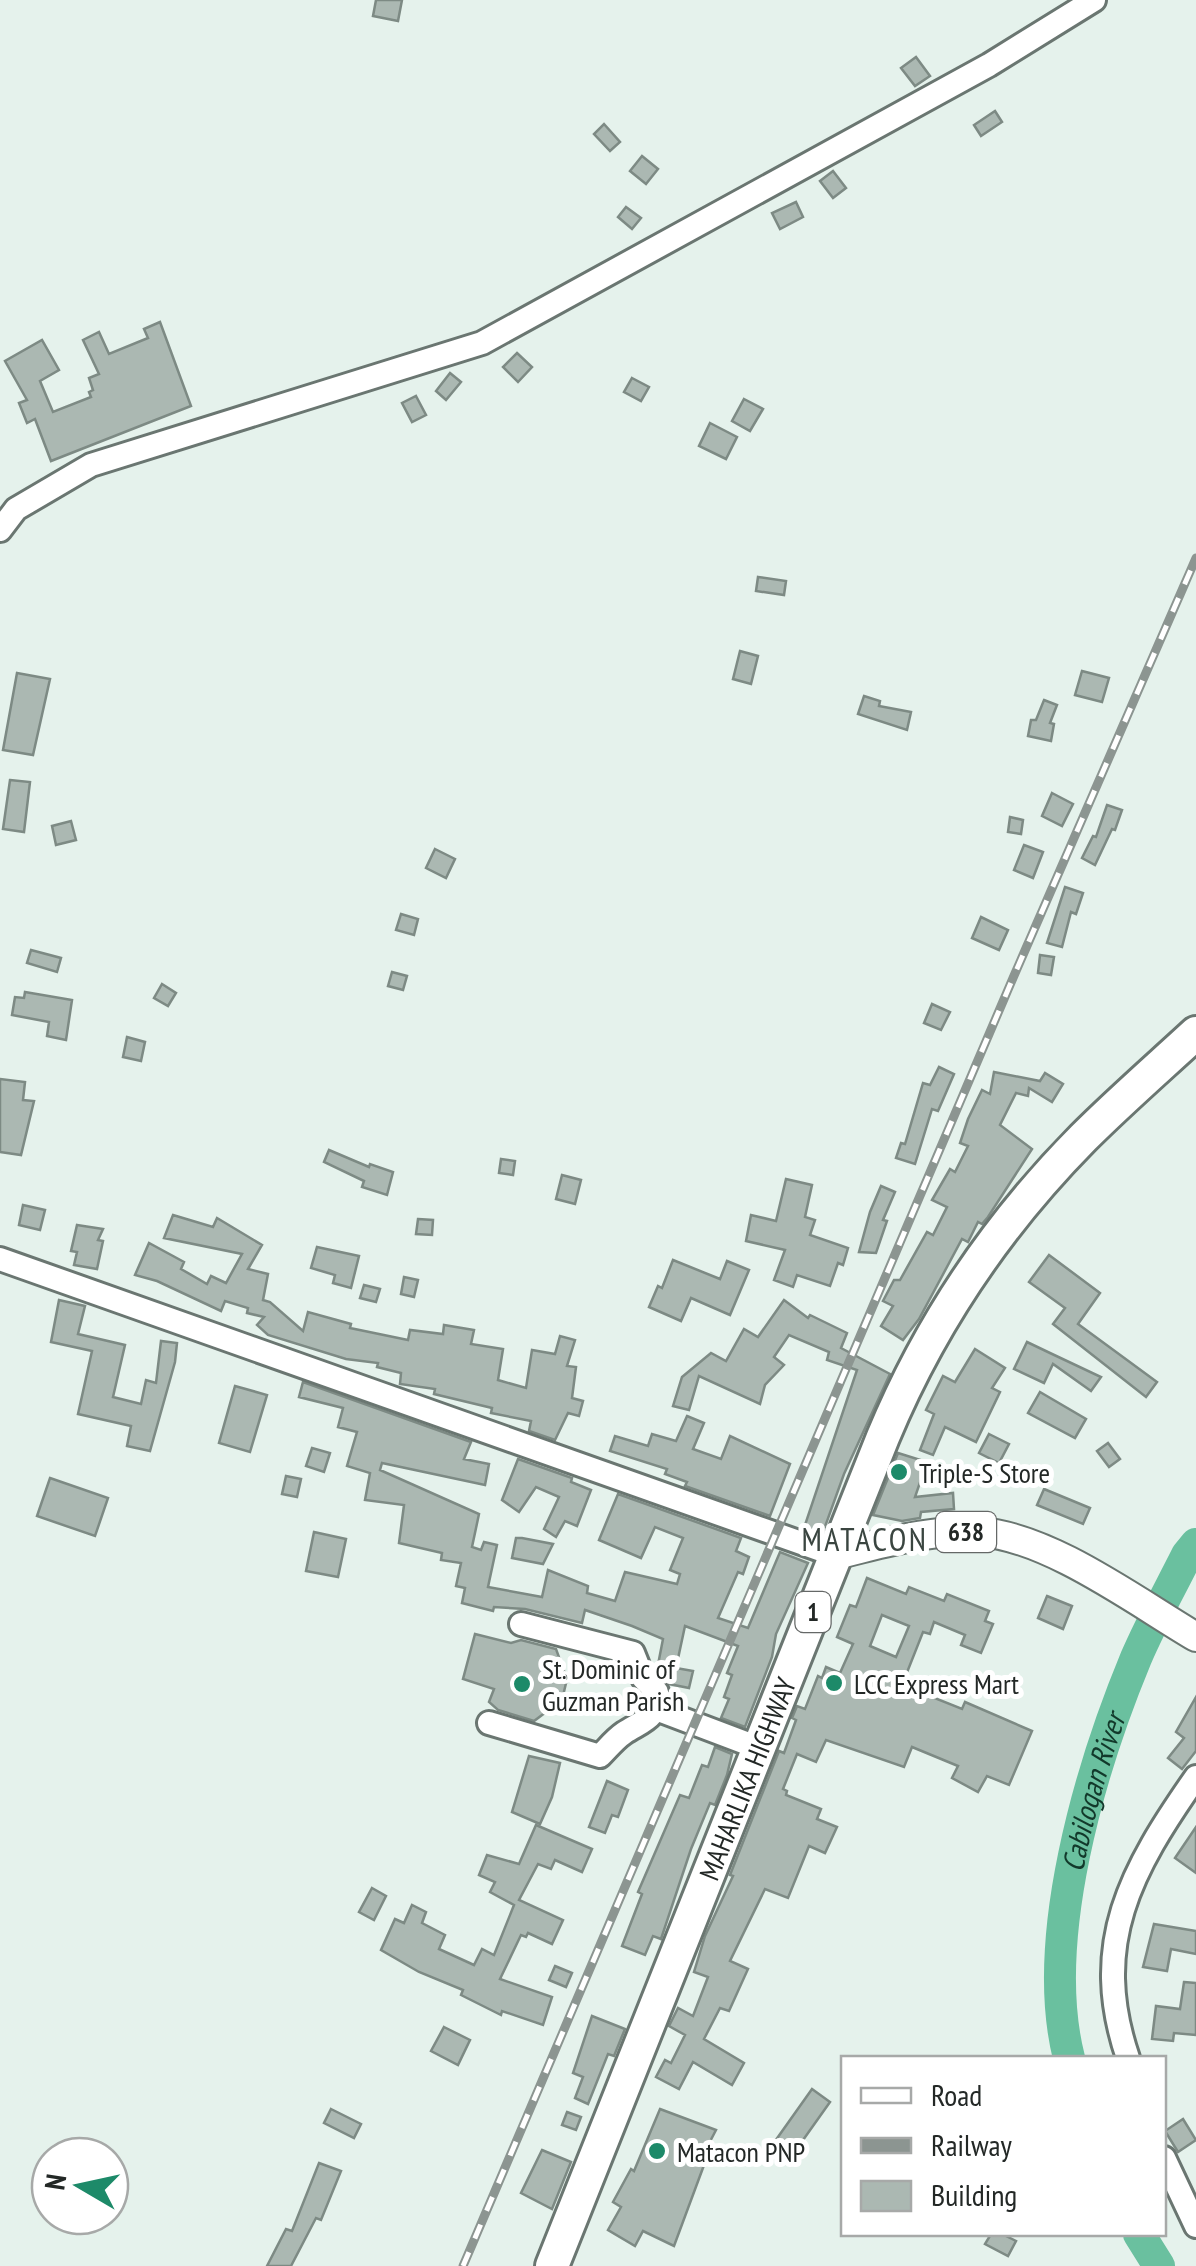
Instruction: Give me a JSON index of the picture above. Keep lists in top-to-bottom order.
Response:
{
  "streets": {
    "highway": ["1", "MAHARLIKA HIGHWAY"],
    "main road": ["638"]
  },
  "crossings": [
    ["638", "MAHARLIKA HIGHWAY"]
  ],
  "districts": ["MATACON"],
  "water": ["Cabilogan River"],
  "places": [
    "Triple-S Store",
    "LCC Express Mart",
    "St. Dominic of Guzman Parish",
    "Matacon PNP"
  ],
  "legend": ["Road", "Railway", "Building"],
  "north": "left"
}
